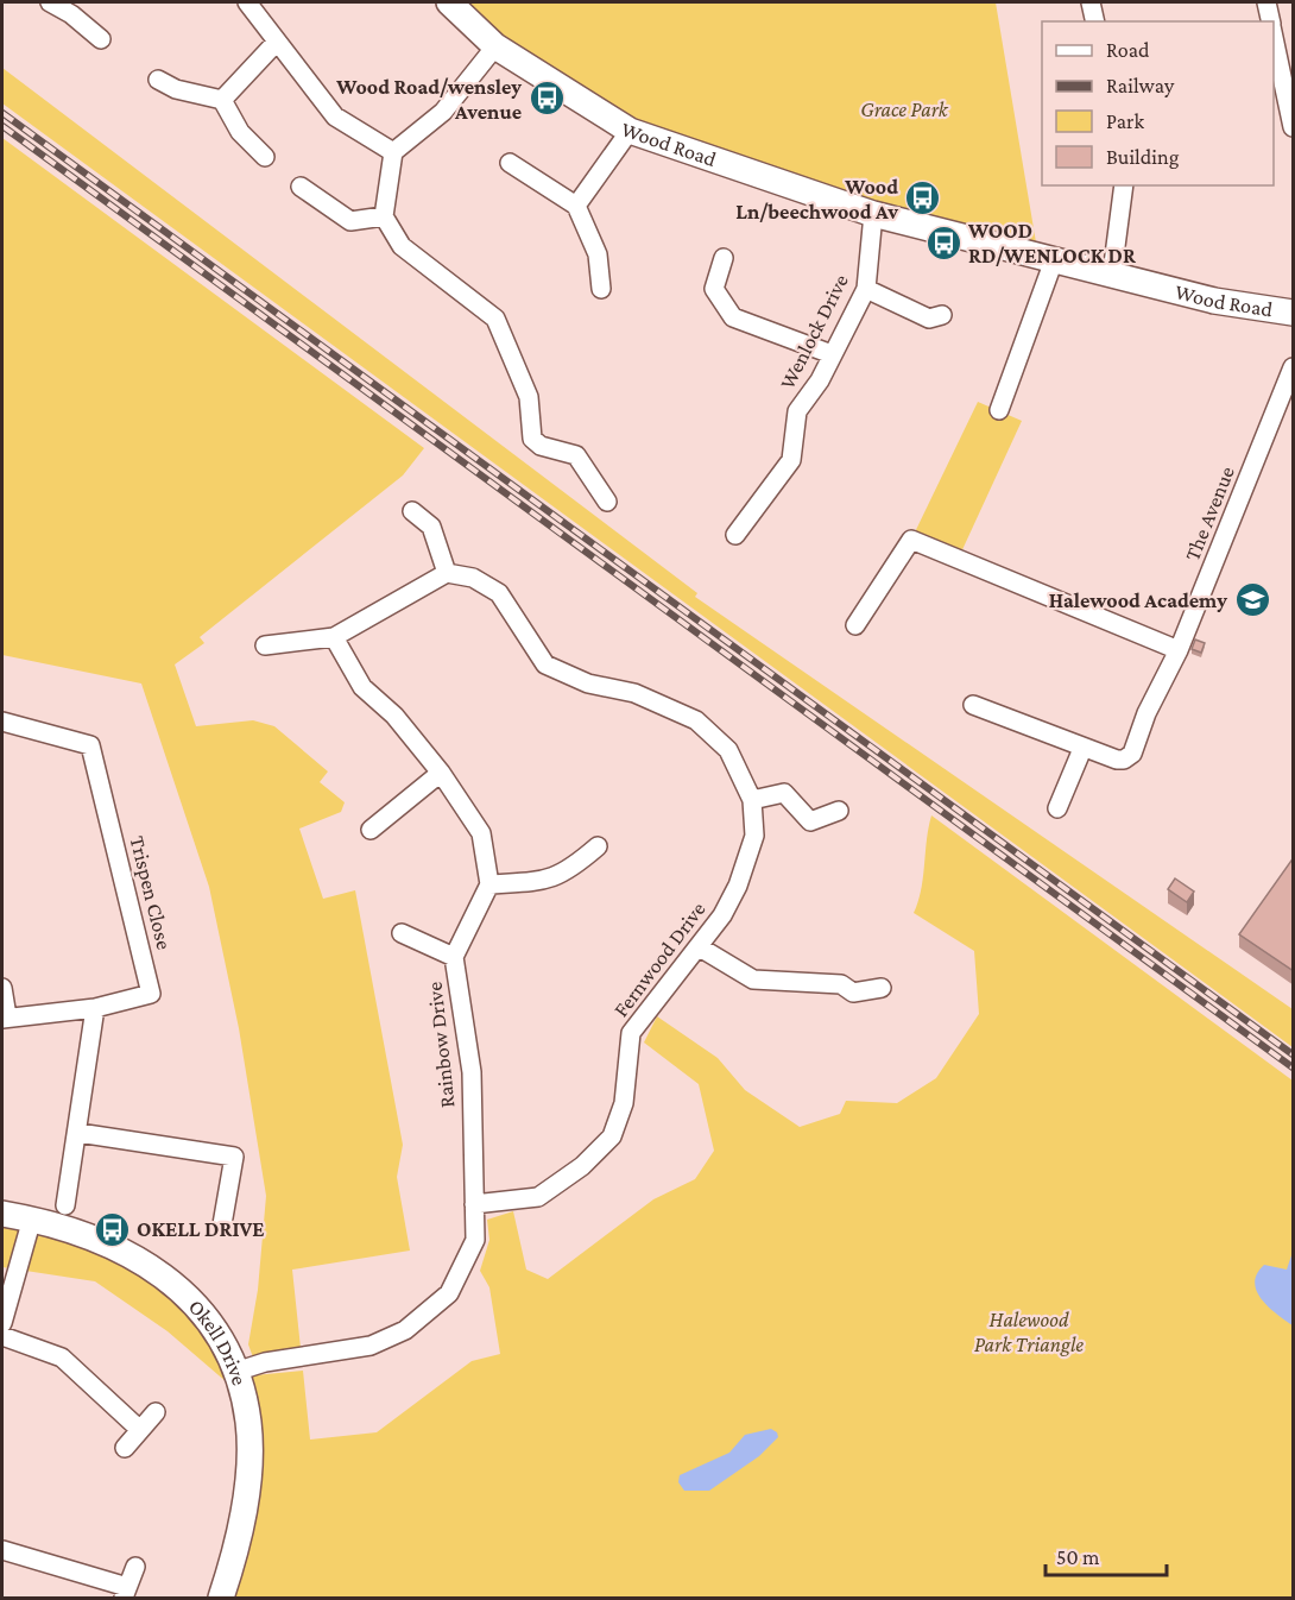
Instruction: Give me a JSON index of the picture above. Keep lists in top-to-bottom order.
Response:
{
  "streets": {
    "street": [
      "Wood Road",
      "Wenlock Drive",
      "The Avenue",
      "Trispen Close",
      "Fernwood Drive",
      "Rainbow Drive",
      "Okell Drive"
    ]
  },
  "crossings": [
    ["Wood Road", "Wenlock Drive"],
    ["Fernwood Drive", "Rainbow Drive"],
    ["Rainbow Drive", "Okell Drive"]
  ],
  "parks": ["Grace Park", "Halewood Park Triangle"],
  "places": {
    "bus stop": [
      "Wood Road/wensley Avenue",
      "Wood Ln/beechwood Av",
      "WOOD RD/WENLOCK DR",
      "OKELL DRIVE"
    ],
    "school or university": ["Halewood Academy"]
  },
  "legend": [
    "Road",
    "Railway",
    "Park",
    "Building"
  ],
  "scale_bar": "50 m"
}
